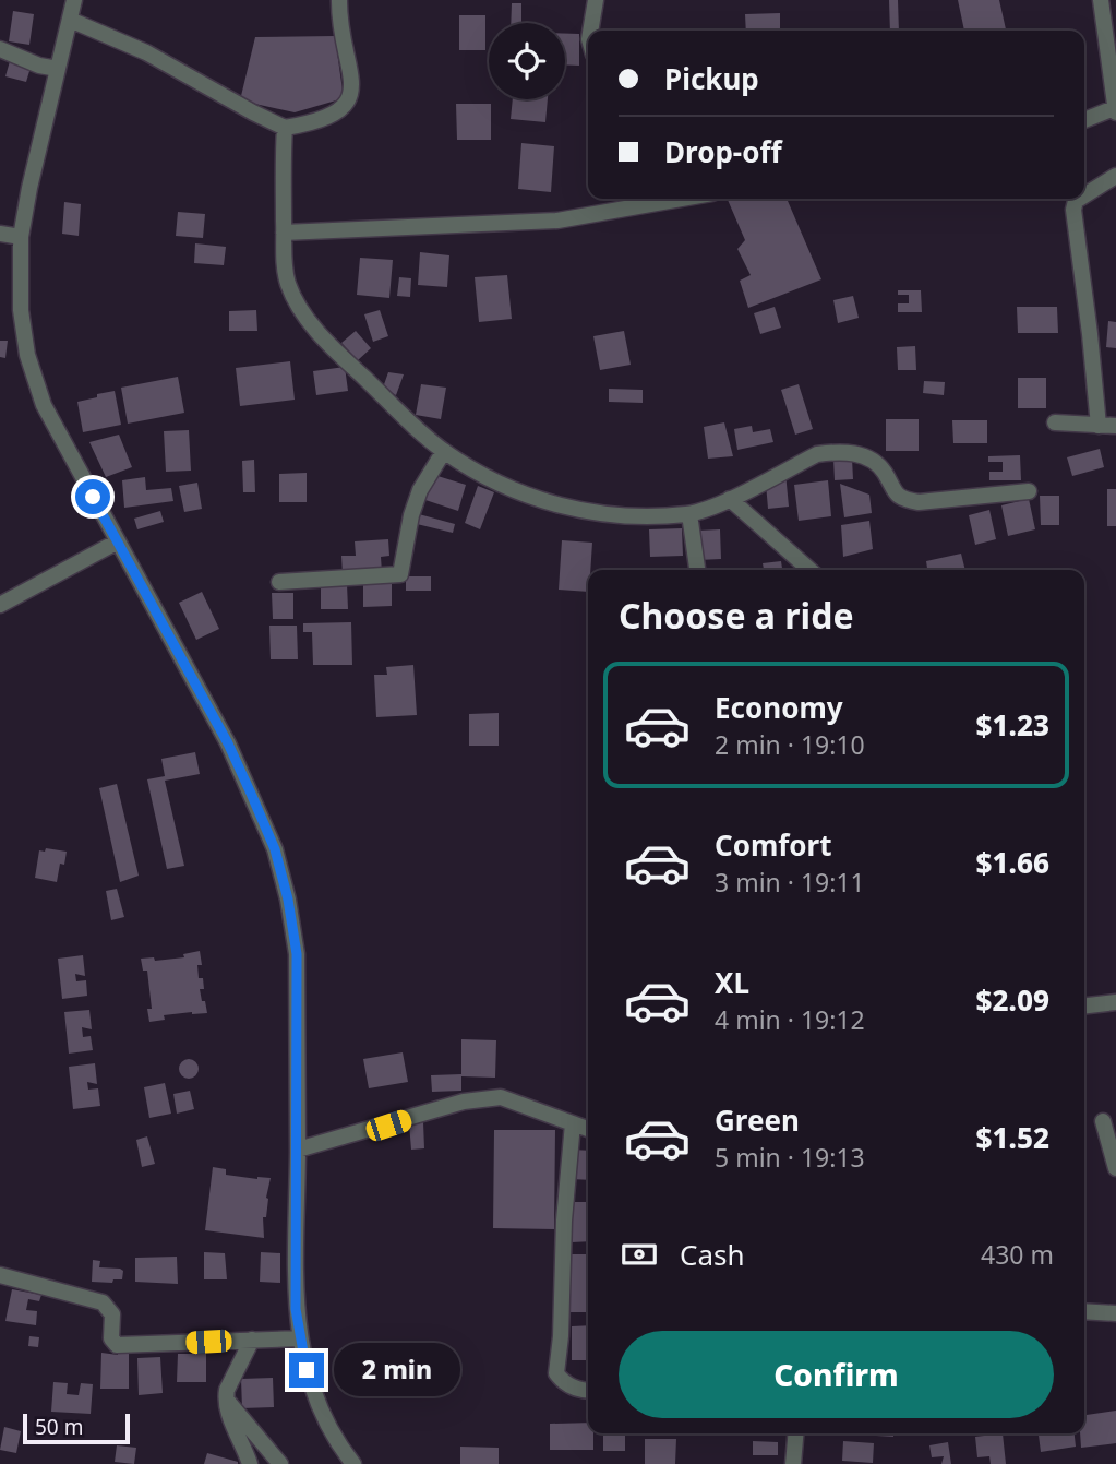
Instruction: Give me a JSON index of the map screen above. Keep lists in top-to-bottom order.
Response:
{
  "scale_bar": "50 m",
  "page": {
    "banner": ["Pickup", "Drop-off"],
    "heading": "Choose a ride",
    "list": [
      {
        "name": "Economy",
        "note": "2 min · 19:10",
        "value": "$1.23"
      },
      {
        "name": "Comfort",
        "note": "3 min · 19:11",
        "value": "$1.66"
      },
      {
        "name": "XL",
        "note": "4 min · 19:12",
        "value": "$2.09"
      },
      {
        "name": "Green",
        "note": "5 min · 19:13",
        "value": "$1.52"
      }
    ],
    "pay": ["Cash", "430 m"],
    "buttons": "Confirm",
    "bubble": "2 min",
    "scale": "50 m"
  }
}
